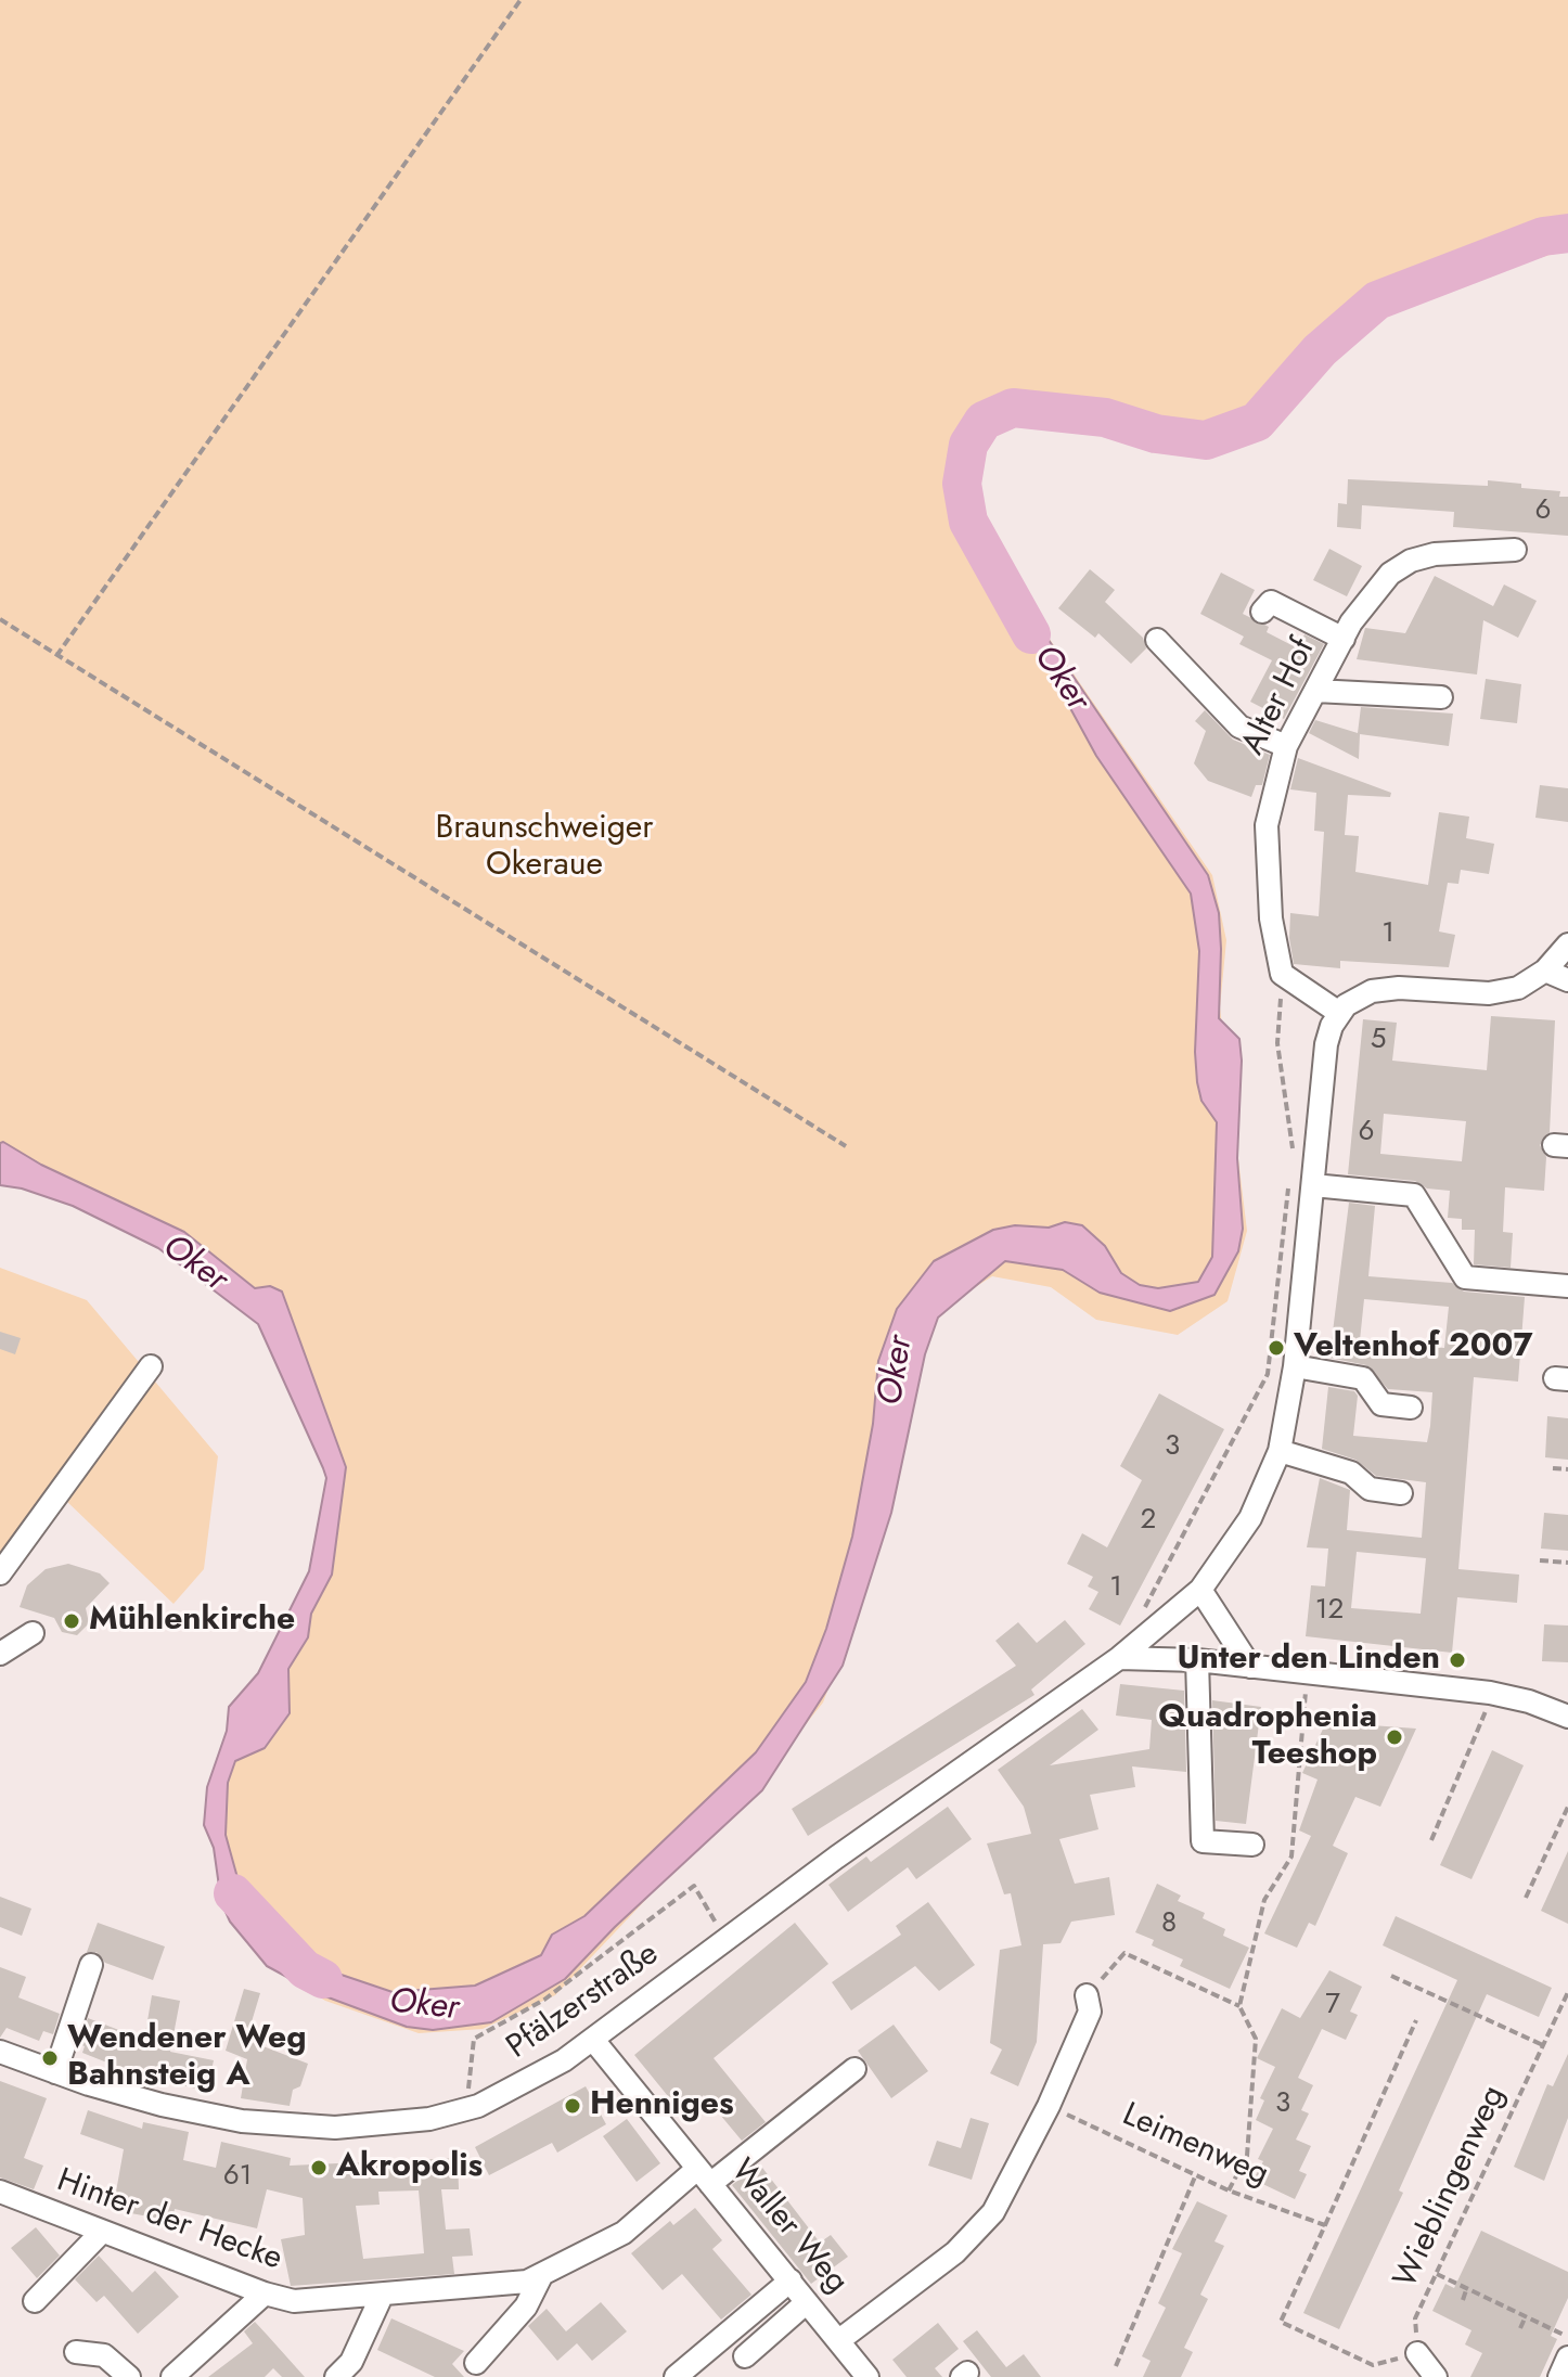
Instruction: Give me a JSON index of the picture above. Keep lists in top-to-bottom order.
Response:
{
  "streets": {
    "street": [
      "Alter Hof",
      "Pfälzerstraße",
      "Hinter der Hecke",
      "Waller Weg"
    ],
    "path": ["Leimenweg", "Wieblingenweg"]
  },
  "crossings": [
    ["Pfälzerstraße", "Waller Weg"],
    ["Hinter der Hecke", "Waller Weg"]
  ],
  "water": ["Oker"],
  "parks": ["Braunschweiger Okeraue"],
  "places": [
    "Veltenhof 2007",
    "Mühlenkirche",
    "Unter den Linden",
    "Quadrophenia Teeshop",
    "Wendener Weg Bahnsteig A",
    "Henniges",
    "Akropolis"
  ],
  "house_numbers": [
    "6",
    "1",
    "5",
    "6",
    "3",
    "2",
    "1",
    "12",
    "8",
    "7",
    "3",
    "61"
  ]
}
